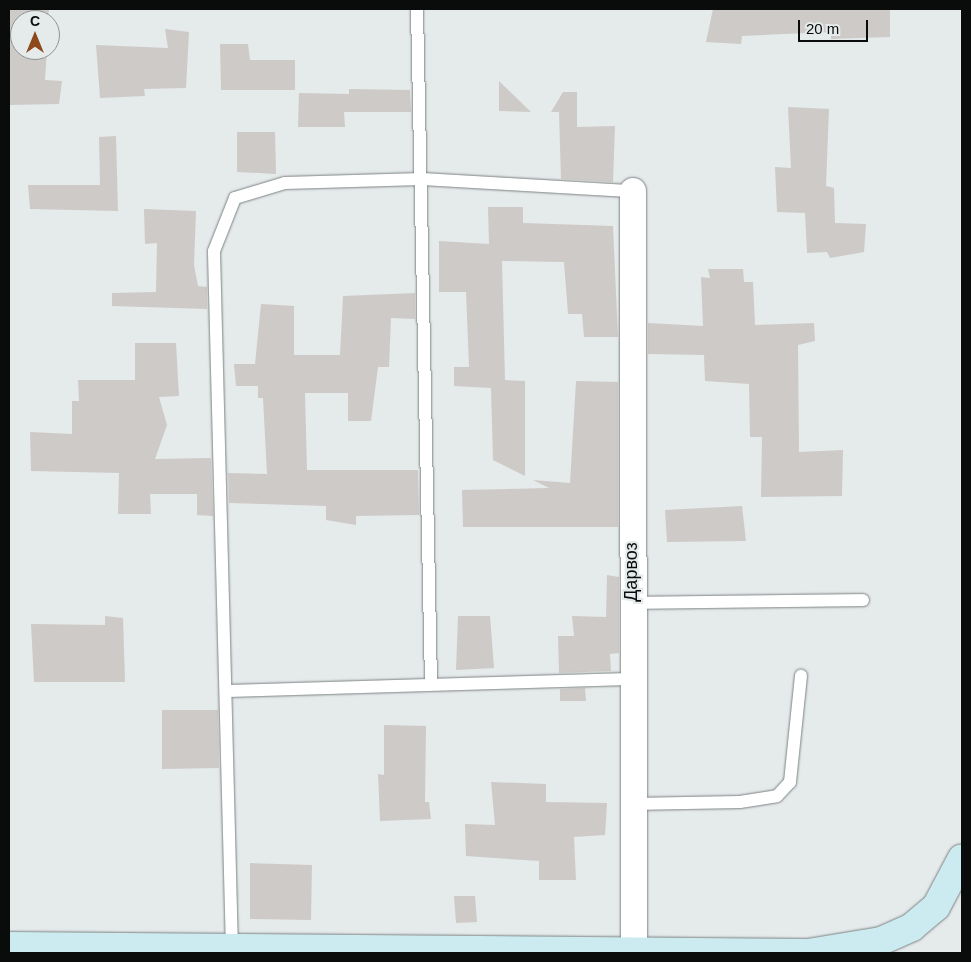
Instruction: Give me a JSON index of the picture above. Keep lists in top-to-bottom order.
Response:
{
  "streets": {
    "street": ["Дарвоз"]
  },
  "scale_bar": "20 m",
  "north": "top"
}
